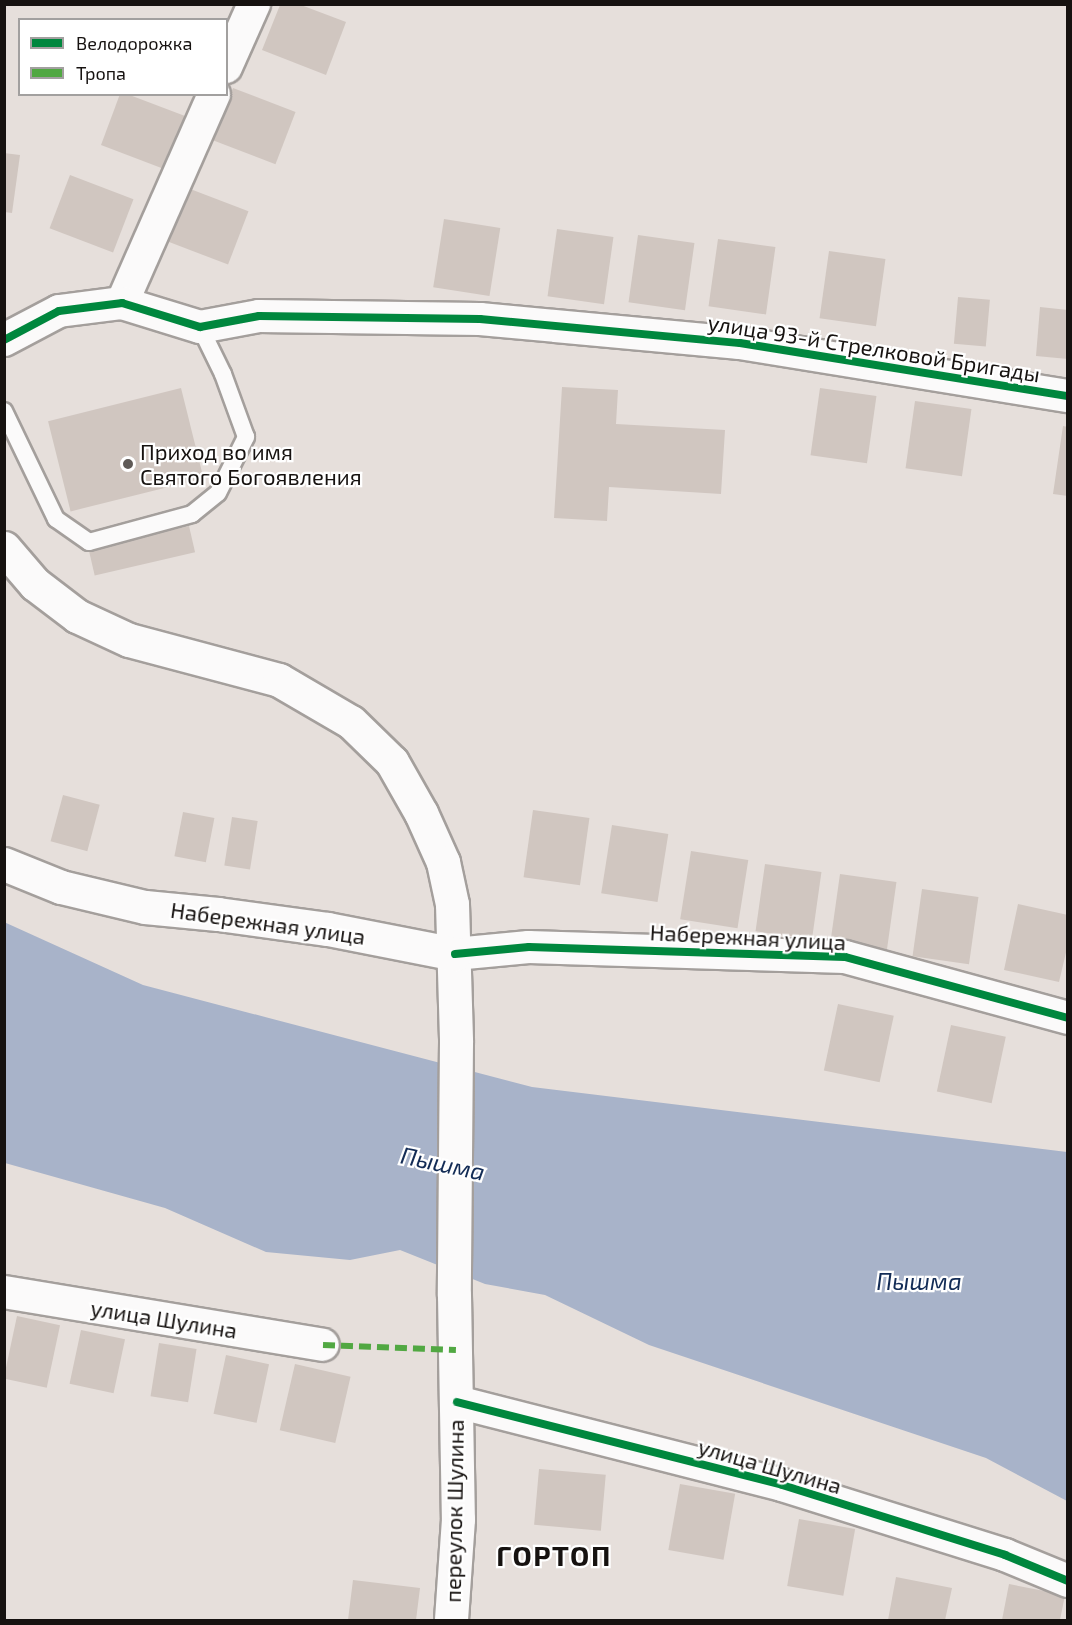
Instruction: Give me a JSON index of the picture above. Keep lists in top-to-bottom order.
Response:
{
  "streets": {
    "main road": ["Набережная улица", "переулок Шулина"],
    "street": ["улица 93-й Стрелковой Бригады", "улица Шулина"]
  },
  "crossings": [
    ["Набережная улица", "переулок Шулина"],
    ["улица Шулина", "переулок Шулина"]
  ],
  "districts": ["ГОРТОП"],
  "water": ["Пышма"],
  "places": ["Приход во имя Святого Богоявления"],
  "legend": ["Велодорожка", "Тропа"]
}
